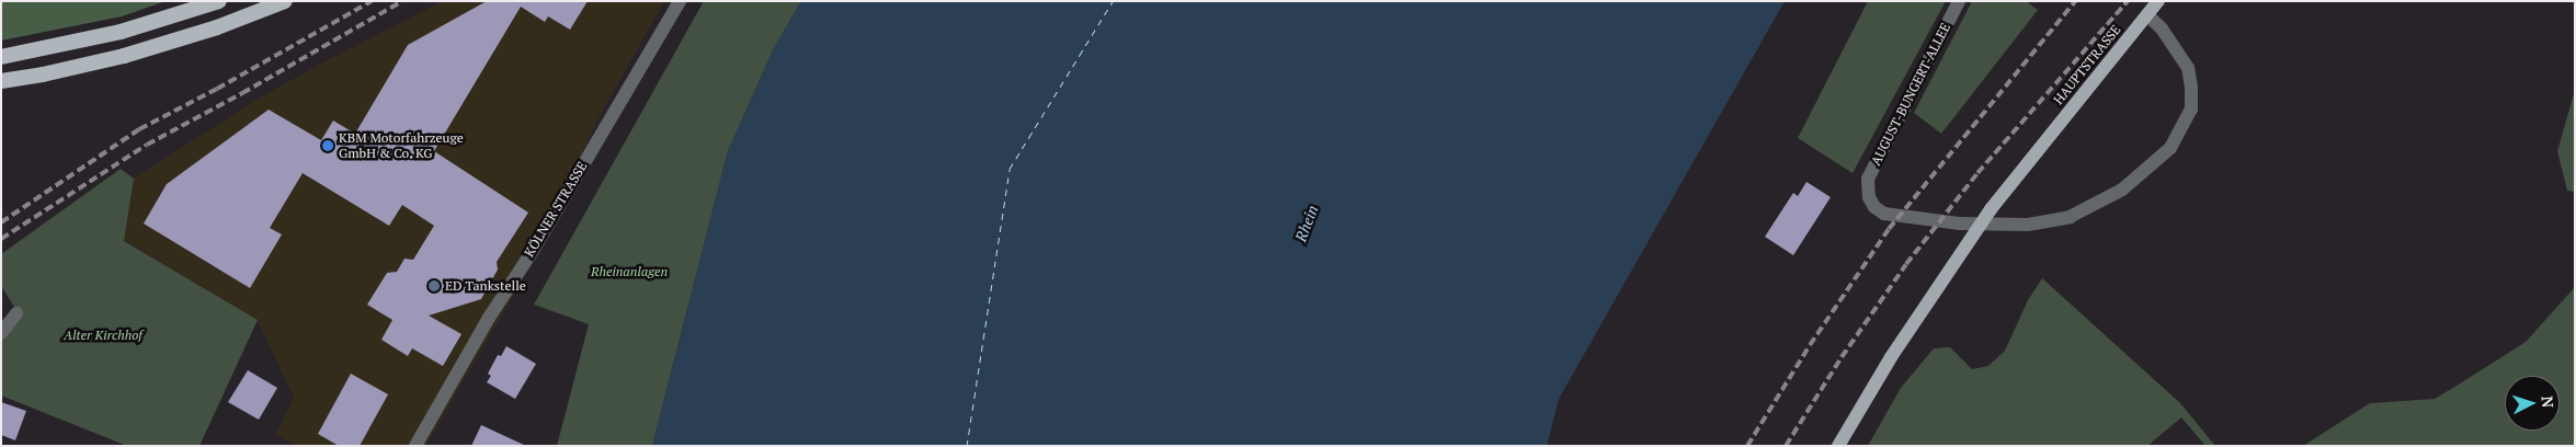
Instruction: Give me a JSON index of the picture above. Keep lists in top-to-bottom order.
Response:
{
  "streets": {
    "main road": ["HAUPTSTRASSE"],
    "street": ["AUGUST-BUNGERT-ALLEE", "KÖLNER STRASSE"]
  },
  "crossings": [
    ["HAUPTSTRASSE", "AUGUST-BUNGERT-ALLEE"]
  ],
  "water": ["Rhein"],
  "parks": ["Rheinanlagen", "Alter Kirchhof"],
  "places": ["KBM Motorfahrzeuge GmbH & Co. KG", "ED Tankstelle"],
  "north": "right"
}
